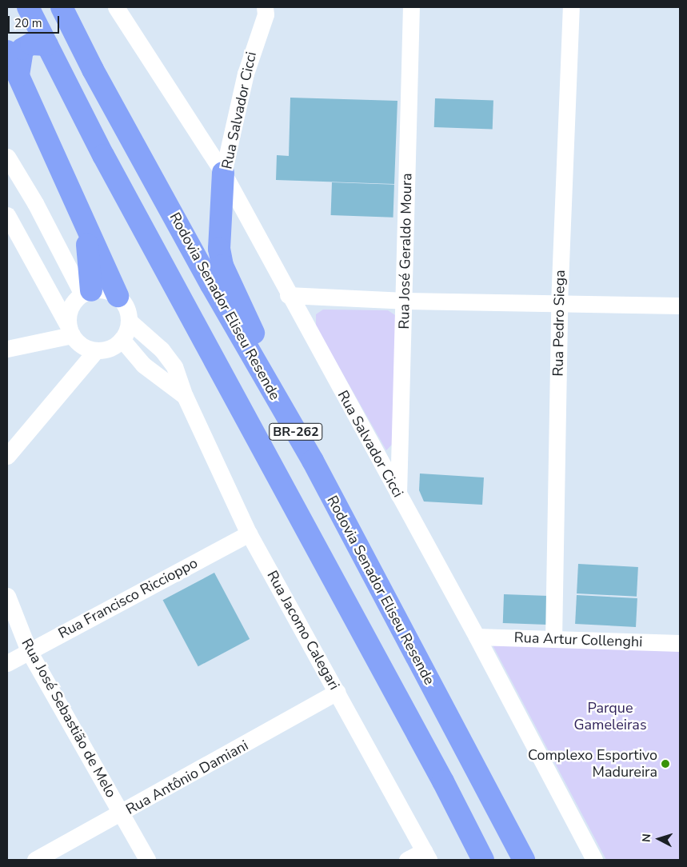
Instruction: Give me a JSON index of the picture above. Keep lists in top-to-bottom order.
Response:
{
  "streets": {
    "highway": ["Rodovia Senador Eliseu Resende", "BR-262"],
    "street": [
      "Rua Salvador Cicci",
      "Rua José Geraldo Moura",
      "Rua Pedro Siega",
      "Rua Francisco Riccioppo",
      "Rua Jacomo Calegari",
      "Rua Artur Collenghi",
      "Rua José Sebastião de Melo",
      "Rua Antônio Damiani"
    ]
  },
  "crossings": [
    ["Rua Salvador Cicci", "Rua José Geraldo Moura"],
    ["Rua Salvador Cicci", "Rua Artur Collenghi"],
    ["Rua Pedro Siega", "Rua Artur Collenghi"],
    ["Rua Francisco Riccioppo", "Rua Jacomo Calegari"],
    ["Rua Francisco Riccioppo", "Rua José Sebastião de Melo"],
    ["Rua Jacomo Calegari", "Rua Antônio Damiani"],
    ["Rua José Sebastião de Melo", "Rua Antônio Damiani"]
  ],
  "parks": ["Parque Gameleiras"],
  "places": ["Complexo Esportivo Madureira"],
  "scale_bar": "20 m",
  "north": "left"
}
